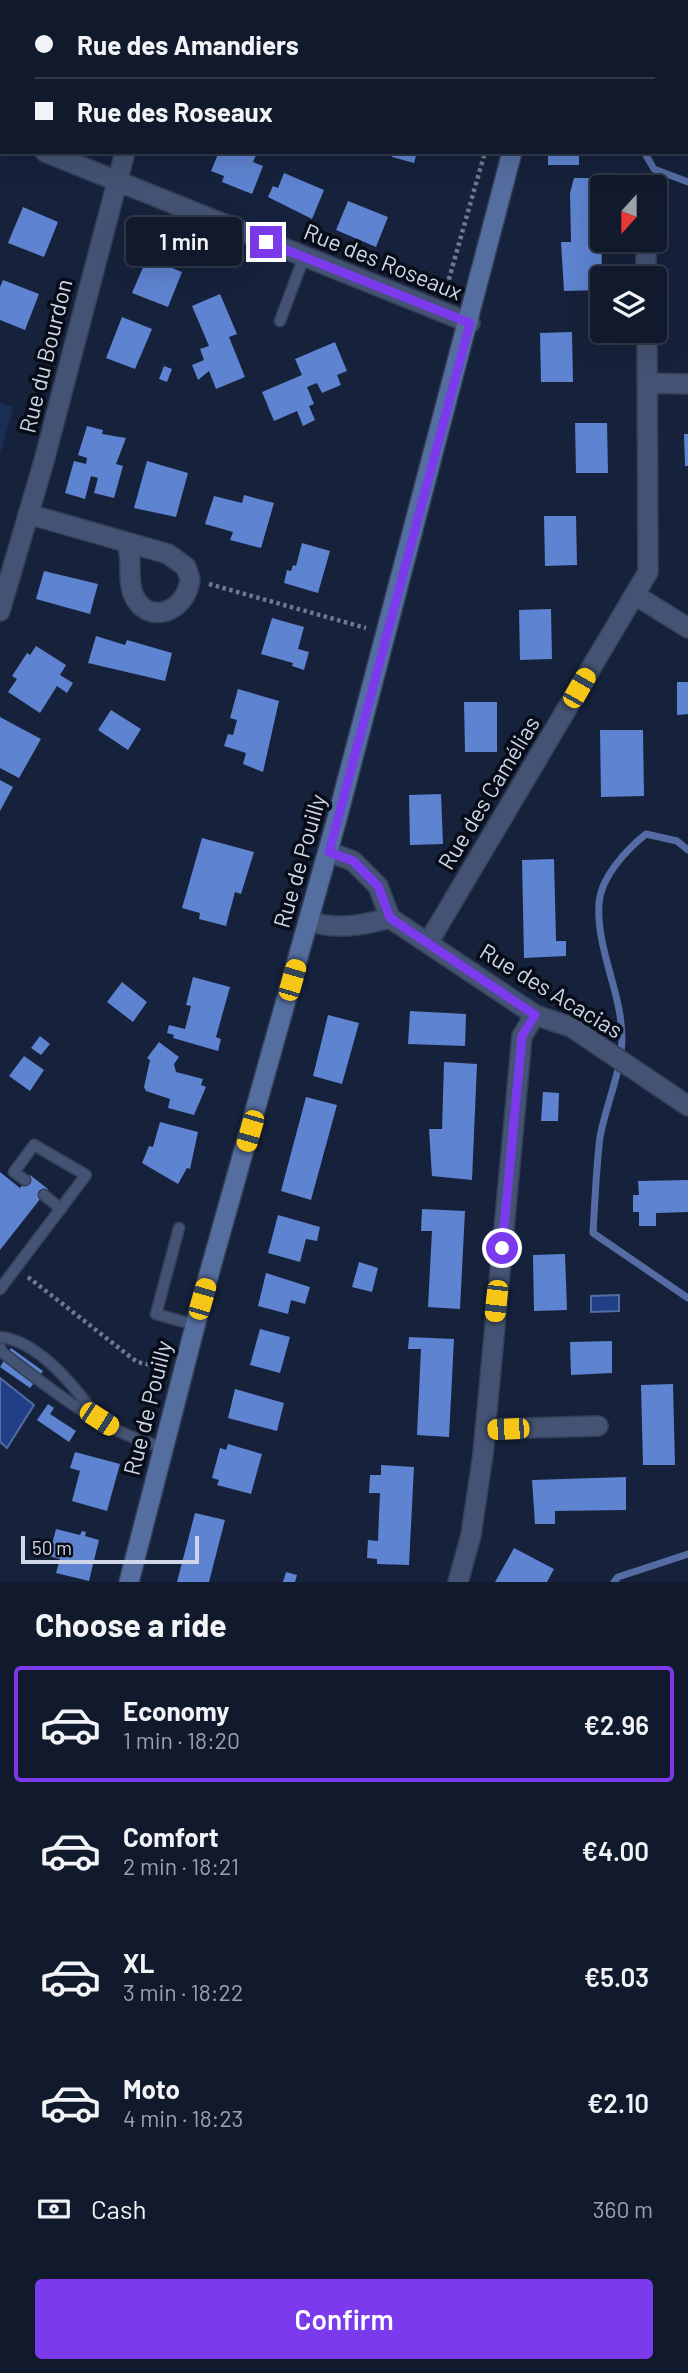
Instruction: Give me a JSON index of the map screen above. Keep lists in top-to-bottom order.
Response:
{
  "streets": {
    "main road": ["Rue de Pouilly"],
    "street": [
      "Rue des Roseaux",
      "Rue du Bourdon",
      "Rue des Camélias",
      "Rue des Acacias"
    ]
  },
  "crossings": [
    ["Rue des Roseaux", "Rue du Bourdon"],
    ["Rue des Roseaux", "Rue de Pouilly"],
    ["Rue des Camélias", "Rue des Acacias"]
  ],
  "scale_bar": "50 m",
  "north": "bottom",
  "page": {
    "banner": ["Rue des Amandiers", "Rue des Roseaux"],
    "bubble": "1 min",
    "scale": "50 m",
    "heading": "Choose a ride",
    "list": [
      {
        "name": "Economy",
        "note": "1 min · 18:20",
        "value": "€2.96"
      },
      {
        "name": "Comfort",
        "note": "2 min · 18:21",
        "value": "€4.00"
      },
      {
        "name": "XL",
        "note": "3 min · 18:22",
        "value": "€5.03"
      },
      {
        "name": "Moto",
        "note": "4 min · 18:23",
        "value": "€2.10"
      }
    ],
    "pay": ["Cash", "360 m"],
    "buttons": "Confirm"
  }
}
